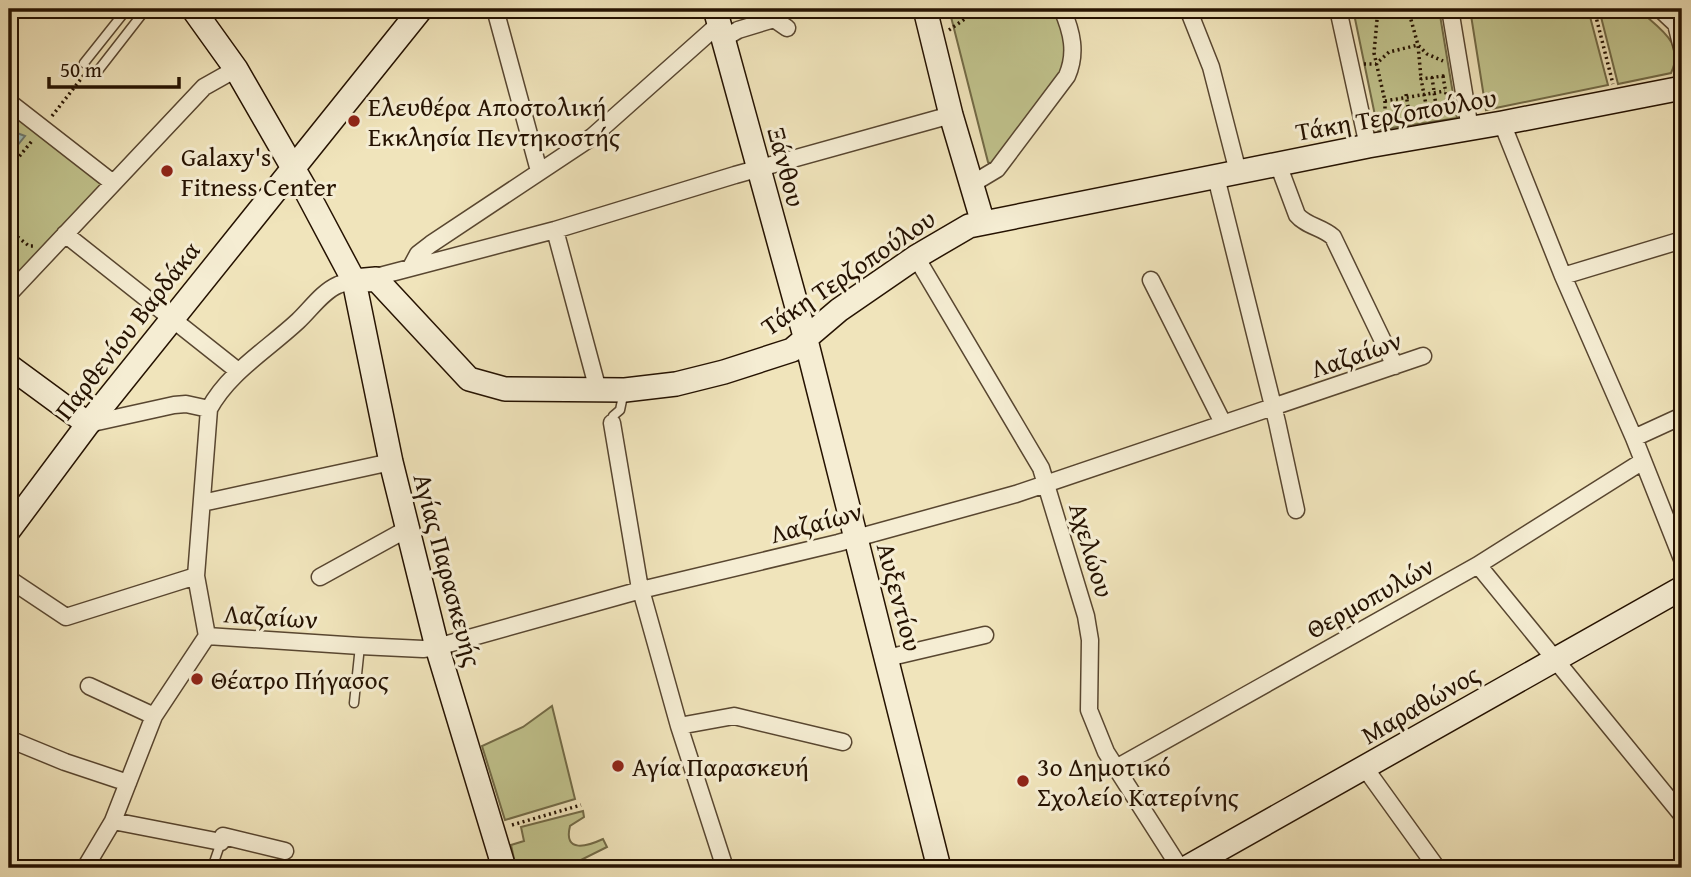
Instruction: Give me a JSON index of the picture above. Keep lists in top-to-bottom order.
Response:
{
  "streets": {
    "main road": [
      "Τάκη Τερζοπούλου",
      "Ξάνθου",
      "Παρθενίου Βαρδάκα",
      "Αγίας Παρασκευής",
      "Αυξεντίου",
      "Μαραθώνος"
    ],
    "street": ["Λαζαίων", "Αχελώου", "Θερμοπυλών"]
  },
  "crossings": [
    ["Τάκη Τερζοπούλου", "Ξάνθου"],
    ["Τάκη Τερζοπούλου", "Παρθενίου Βαρδάκα"],
    ["Τάκη Τερζοπούλου", "Αχελώου"],
    ["Τάκη Τερζοπούλου", "Αγίας Παρασκευής"],
    ["Τάκη Τερζοπούλου", "Αυξεντίου"],
    ["Ξάνθου", "Αυξεντίου"],
    ["Λαζαίων", "Αχελώου"],
    ["Λαζαίων", "Αγίας Παρασκευής"],
    ["Λαζαίων", "Αυξεντίου"],
    ["Αχελώου", "Θερμοπυλών"],
    ["Αχελώου", "Μαραθώνος"]
  ],
  "places": [
    "Ελευθέρα Αποστολική Εκκλησία Πεντηκοστής",
    "Galaxy's Fitness Center",
    "Θέατρο Πήγασος",
    "Αγία Παρασκευή",
    "3ο Δημοτικό Σχολείο Κατερίνης"
  ],
  "scale_bar": "50 m"
}
